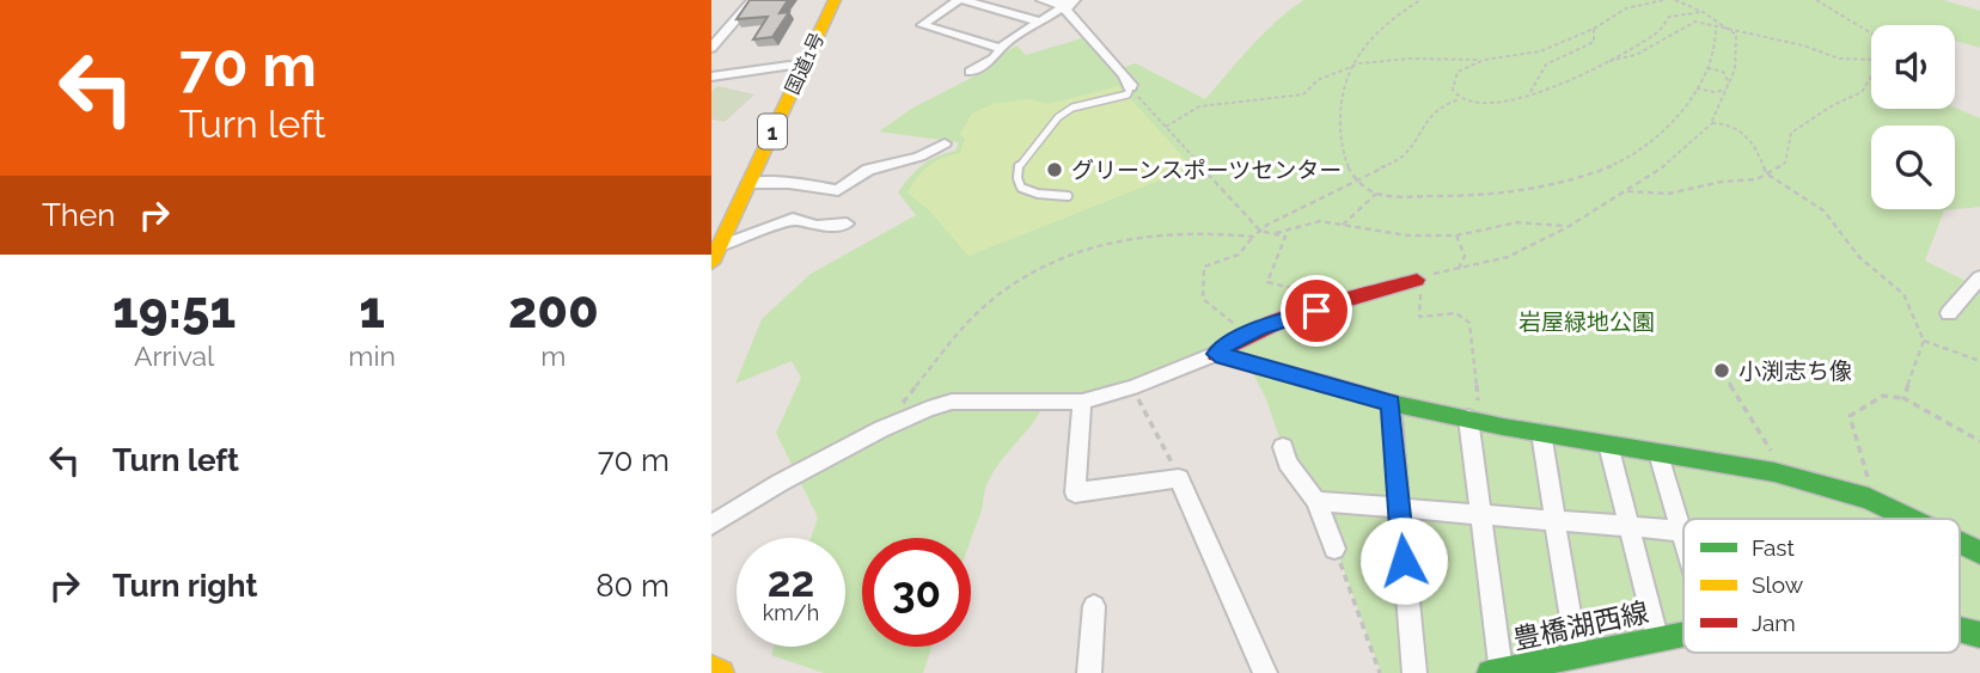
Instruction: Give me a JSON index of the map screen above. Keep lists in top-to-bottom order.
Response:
{
  "streets": {
    "main road": ["国道1号", "1", "豊橋湖西線"]
  },
  "parks": ["岩屋緑地公園"],
  "places": ["グリーンスポーツセンター", "小渕志ち像"],
  "legend": ["Fast", "Slow", "Jam"],
  "page": {
    "turn": ["70 m", "Turn left"],
    "then": "Then",
    "eta": [
      "19:51",
      "Arrival",
      "1",
      "min",
      "200",
      "m"
    ],
    "list": [
      {
        "name": "Turn left",
        "value": "70 m"
      },
      {
        "name": "Turn right",
        "value": "80 m"
      }
    ],
    "speed": "22 km/h",
    "limit": "30"
  }
}
